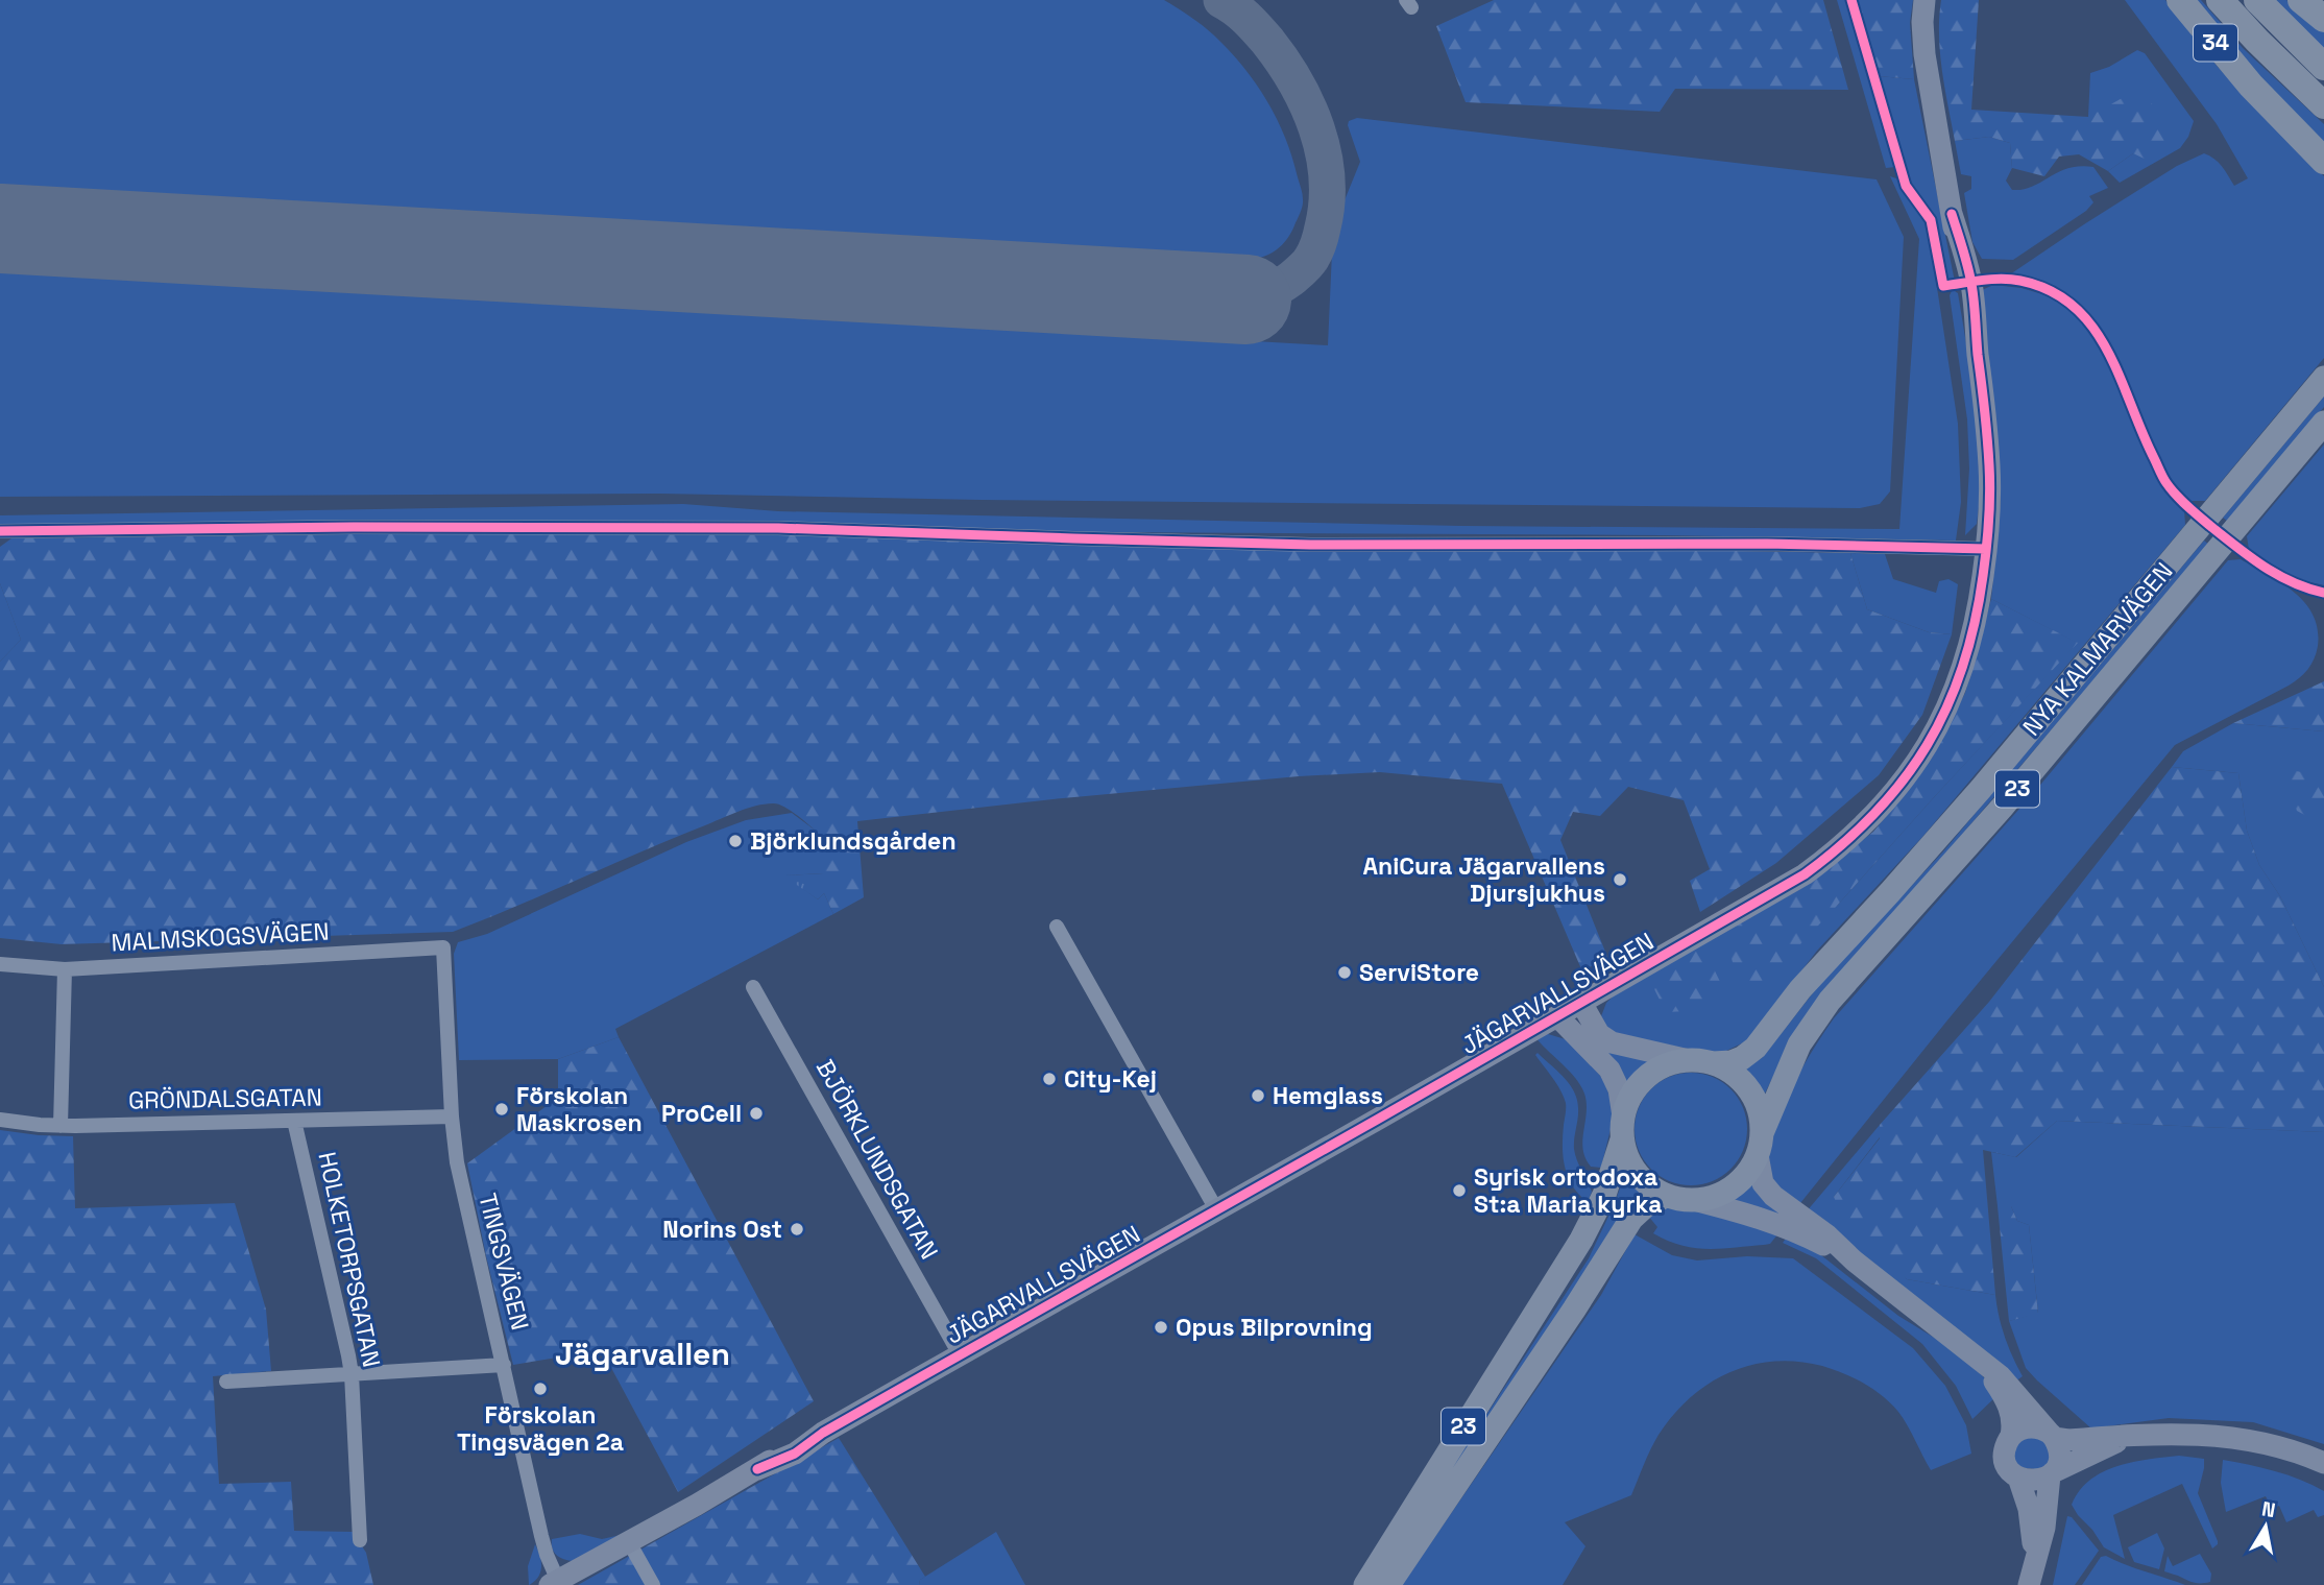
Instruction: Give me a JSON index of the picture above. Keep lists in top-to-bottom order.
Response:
{
  "streets": {
    "highway": ["34"],
    "main road": ["NYA KALMARVÄGEN", "23"],
    "street": [
      "MALMSKOGSVÄGEN",
      "JÄGARVALLSVÄGEN",
      "GRÖNDALSGATAN",
      "BJÖRKLUNDSGATAN",
      "HOLKETORPSGATAN",
      "TINGSVÄGEN"
    ]
  },
  "crossings": [
    ["NYA KALMARVÄGEN", "23"],
    ["NYA KALMARVÄGEN", "JÄGARVALLSVÄGEN"],
    ["23", "JÄGARVALLSVÄGEN"],
    ["MALMSKOGSVÄGEN", "TINGSVÄGEN"],
    ["JÄGARVALLSVÄGEN", "BJÖRKLUNDSGATAN"],
    ["JÄGARVALLSVÄGEN", "TINGSVÄGEN"],
    ["GRÖNDALSGATAN", "HOLKETORPSGATAN"],
    ["GRÖNDALSGATAN", "TINGSVÄGEN"]
  ],
  "districts": ["Jägarvallen"],
  "places": [
    "Björklundsgården",
    "AniCura Jägarvallens Djursjukhus",
    "ServiStore",
    "City-Kej",
    "Hemglass",
    "Förskolan Maskrosen",
    "ProCell",
    "Syrisk ortodoxa St:a Maria kyrka",
    "Norins Ost",
    "Opus Bilprovning",
    "Förskolan Tingsvägen 2a"
  ],
  "north": "top"
}
